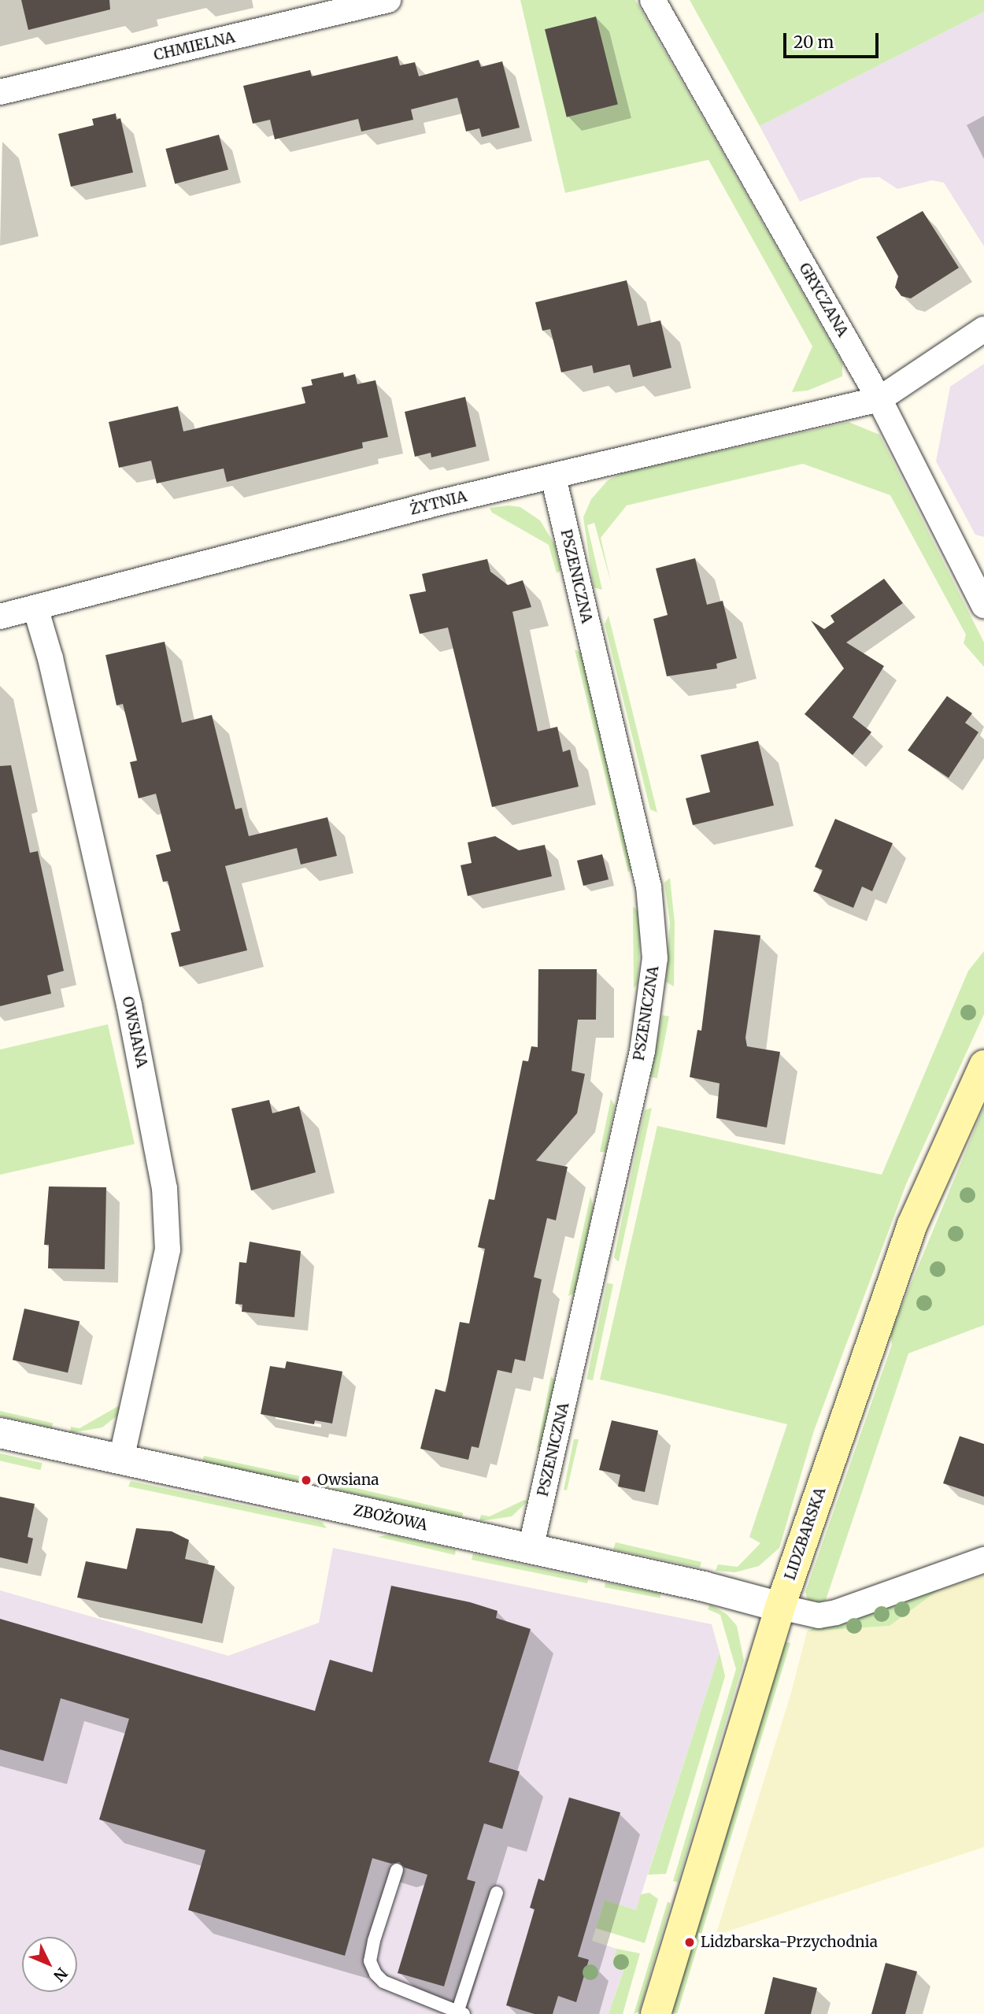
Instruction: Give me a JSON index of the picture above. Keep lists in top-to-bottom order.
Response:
{
  "streets": {
    "main road": ["LIDZBARSKA"],
    "street": [
      "CHMIELNA",
      "GRYCZANA",
      "ŻYTNIA",
      "PSZENICZNA",
      "OWSIANA",
      "ZBOŻOWA"
    ]
  },
  "crossings": [
    ["GRYCZANA", "ŻYTNIA"],
    ["ŻYTNIA", "PSZENICZNA"],
    ["ŻYTNIA", "OWSIANA"],
    ["PSZENICZNA", "ZBOŻOWA"],
    ["OWSIANA", "ZBOŻOWA"],
    ["ZBOŻOWA", "LIDZBARSKA"]
  ],
  "places": ["Owsiana", "Lidzbarska-Przychodnia"],
  "scale_bar": "20 m",
  "north": "bottom right"
}
